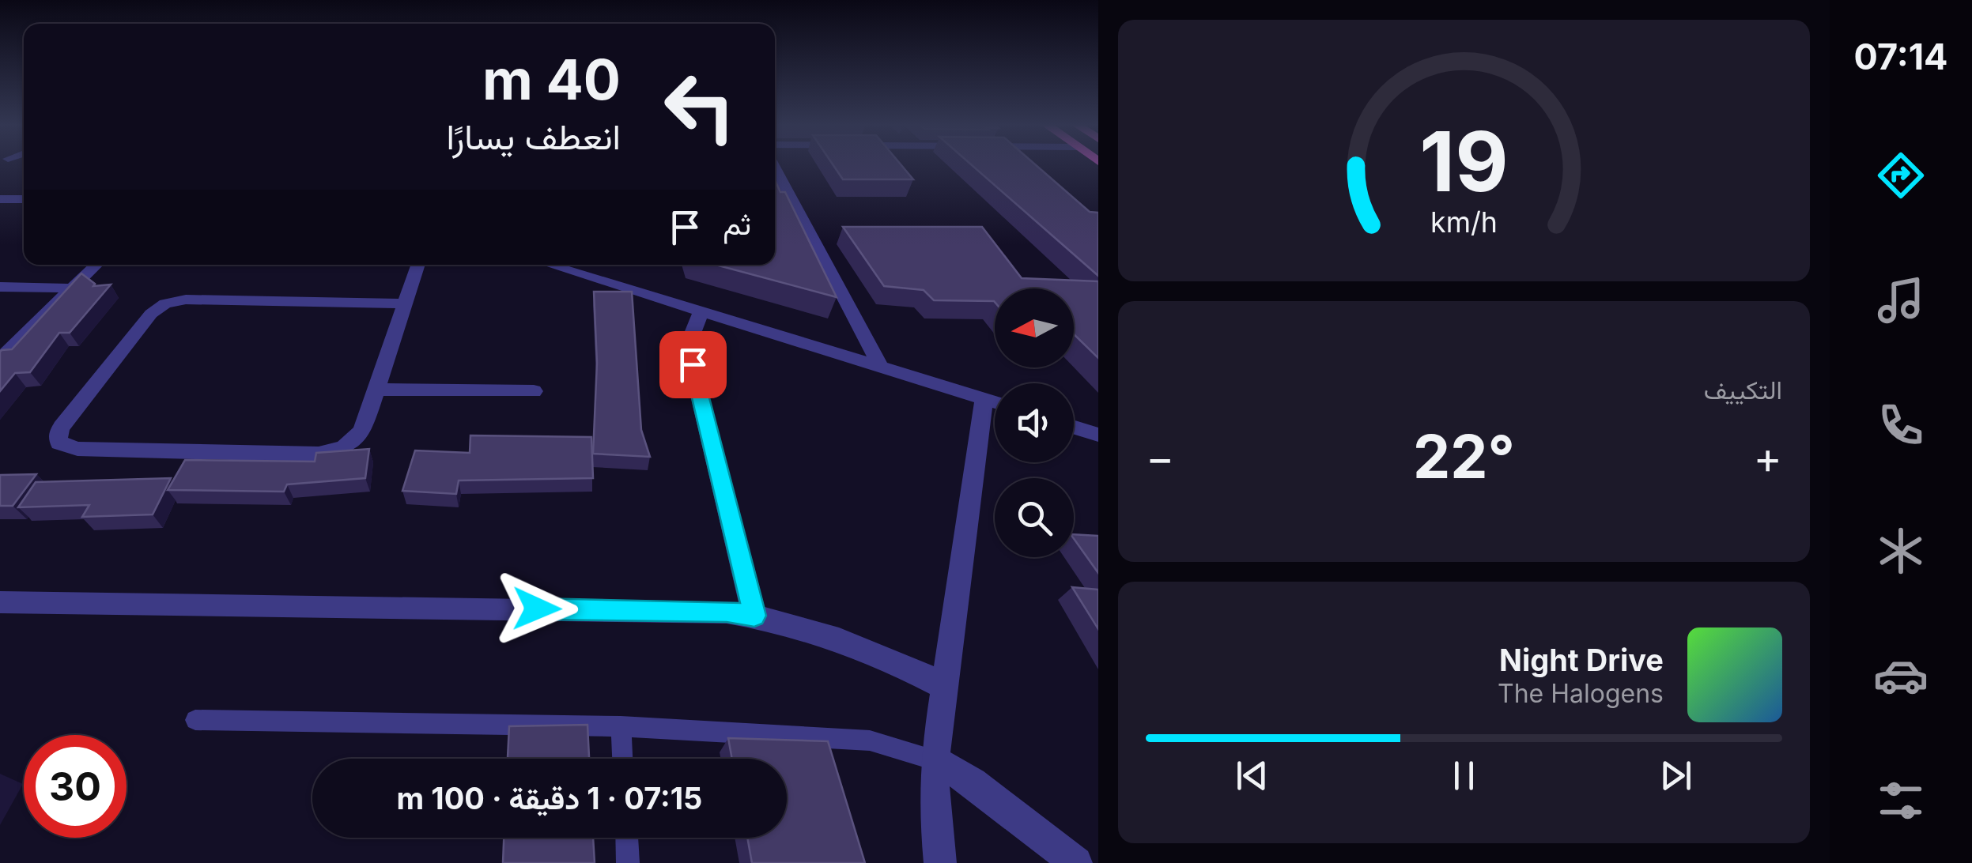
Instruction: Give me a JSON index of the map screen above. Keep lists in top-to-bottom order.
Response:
{
  "north": "left",
  "page": {
    "tabs": "07:14",
    "turn": ["40 m", "انعطف يسارًا"],
    "then": "ثم",
    "tile": "التكييف",
    "heat": ["−", "22°", "+"],
    "song": ["Night Drive", "The Halogens"],
    "limit": "30",
    "trip": "07:15 · 1 دقيقة · 100 m",
    "gauge": ["19", "km/h"]
  }
}
